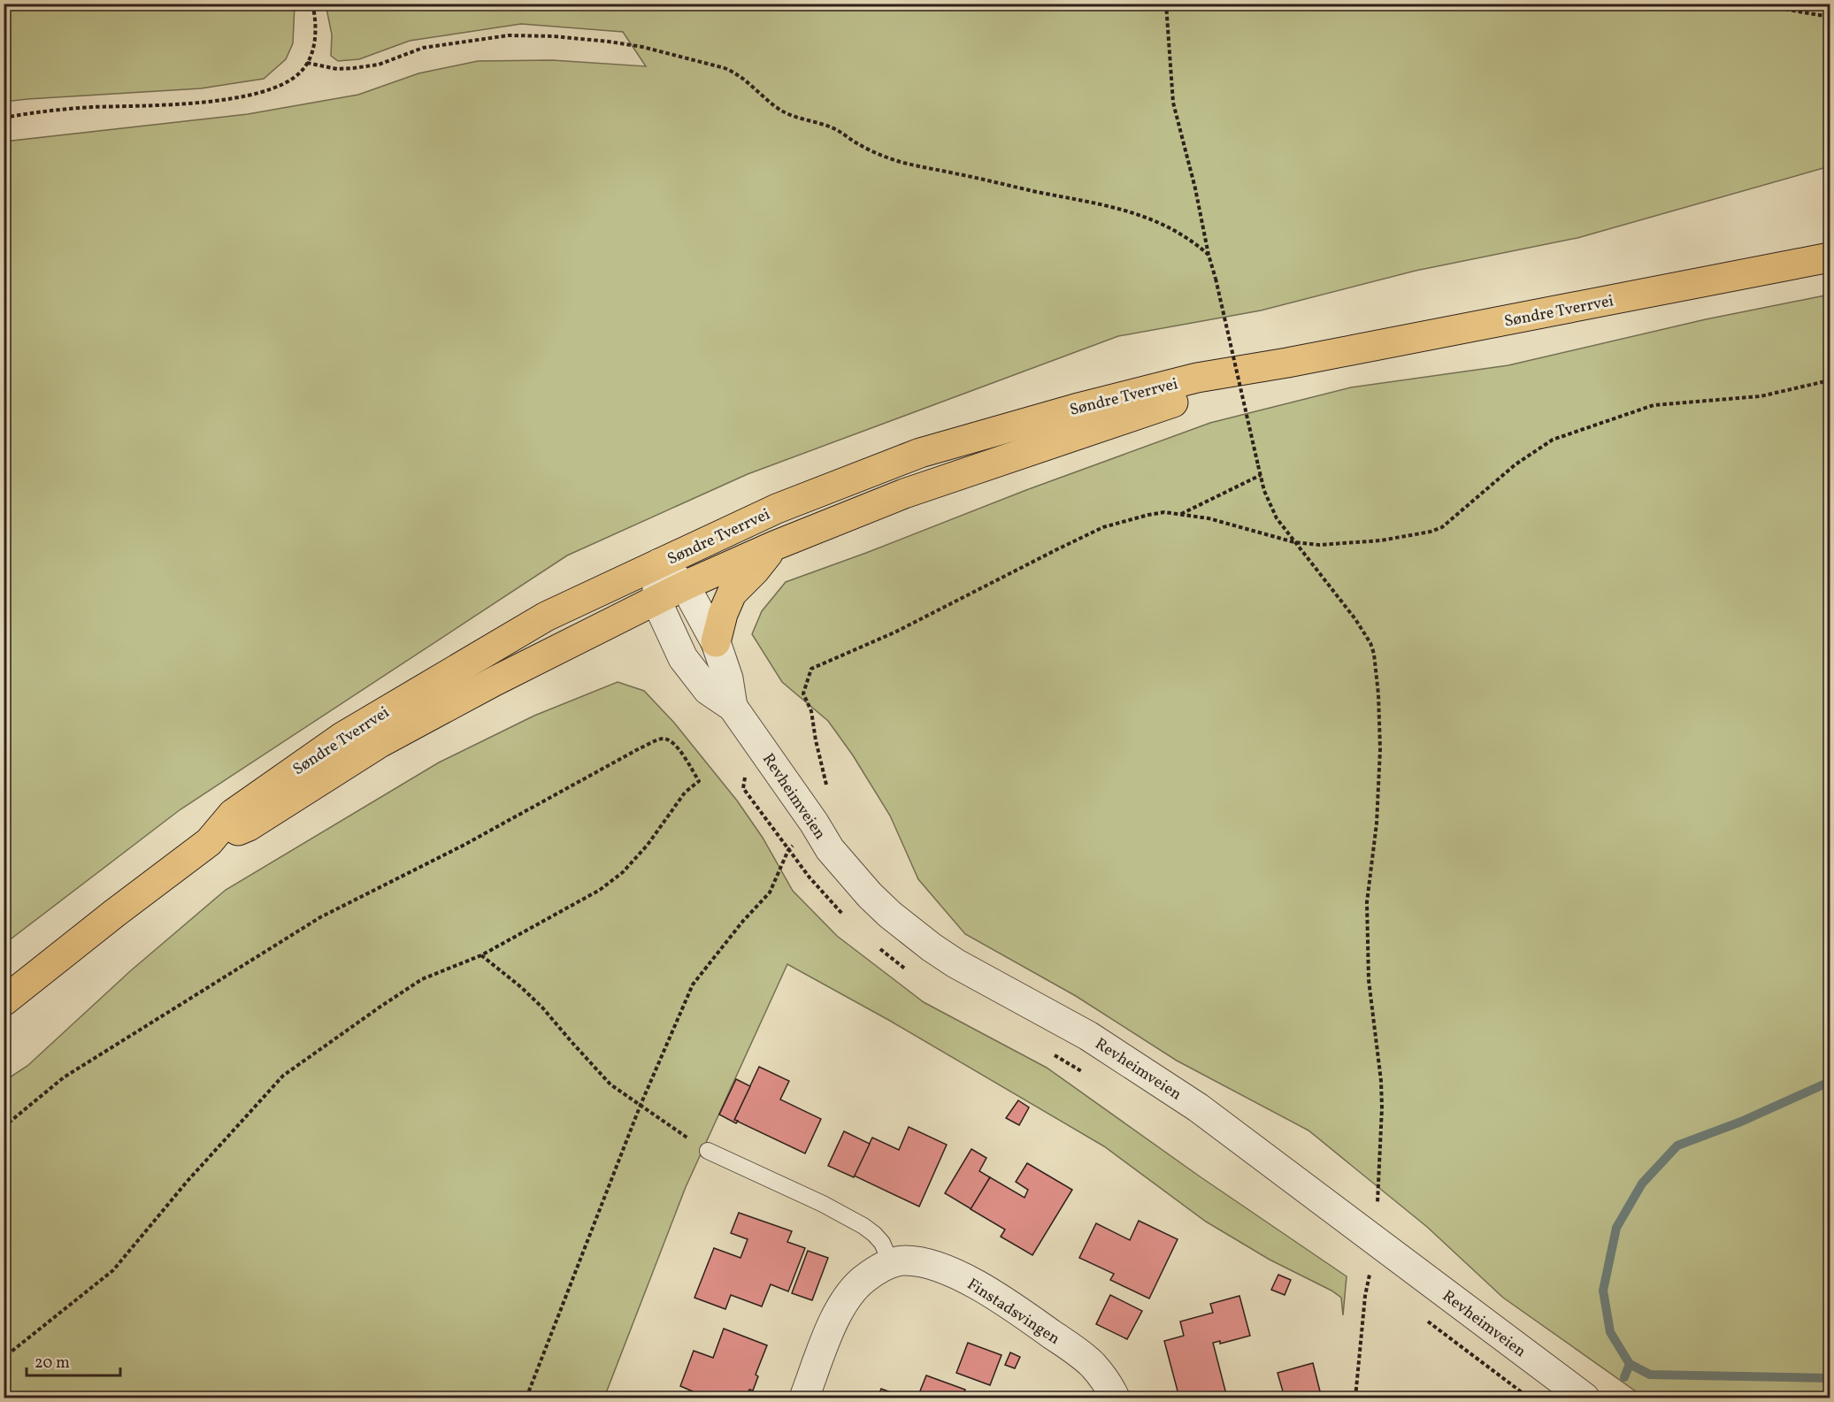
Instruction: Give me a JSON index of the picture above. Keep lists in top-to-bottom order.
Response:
{
  "streets": {
    "main road": ["Søndre Tverrvei"],
    "street": ["Revheimveien", "Finstadsvingen"]
  },
  "crossings": [
    ["Søndre Tverrvei", "Revheimveien"]
  ],
  "scale_bar": "20 m"
}
